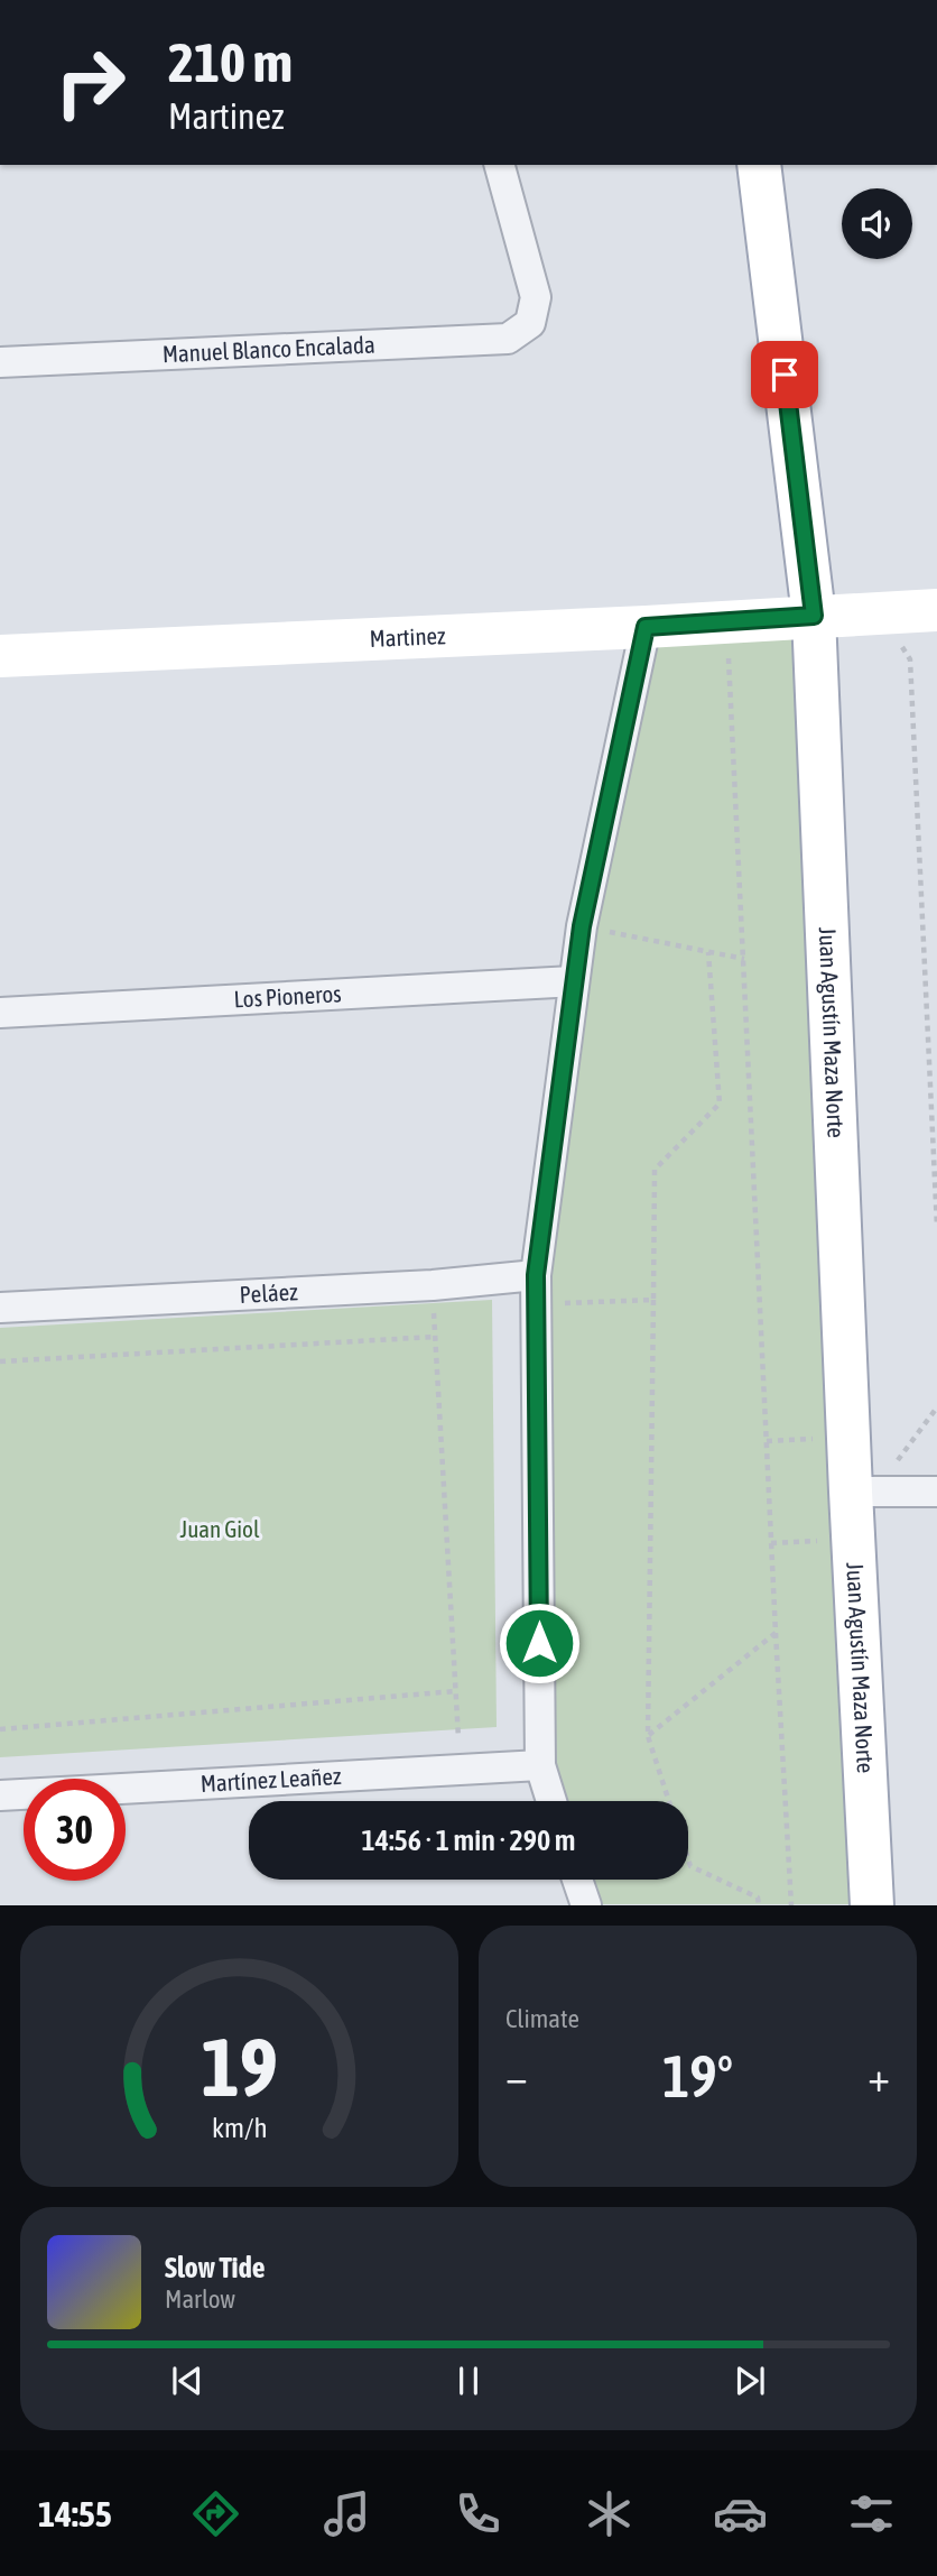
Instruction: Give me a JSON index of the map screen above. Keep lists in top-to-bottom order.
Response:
{
  "streets": {
    "main road": ["Martinez", "Juan Agustín Maza Norte"],
    "street": [
      "Manuel Blanco Encalada",
      "Los Pioneros",
      "Peláez",
      "Martínez Leañez"
    ]
  },
  "crossings": [
    ["Martinez", "Juan Agustín Maza Norte"]
  ],
  "parks": ["Juan Giol"],
  "page": {
    "turn": ["210 m", "Martinez"],
    "limit": "30",
    "trip": "14:56 · 1 min · 290 m",
    "tile": "Climate",
    "heat": ["−", "19°", "+"],
    "song": ["Slow Tide", "Marlow"],
    "tabs": "14:55",
    "gauge": ["19", "km/h"]
  }
}
